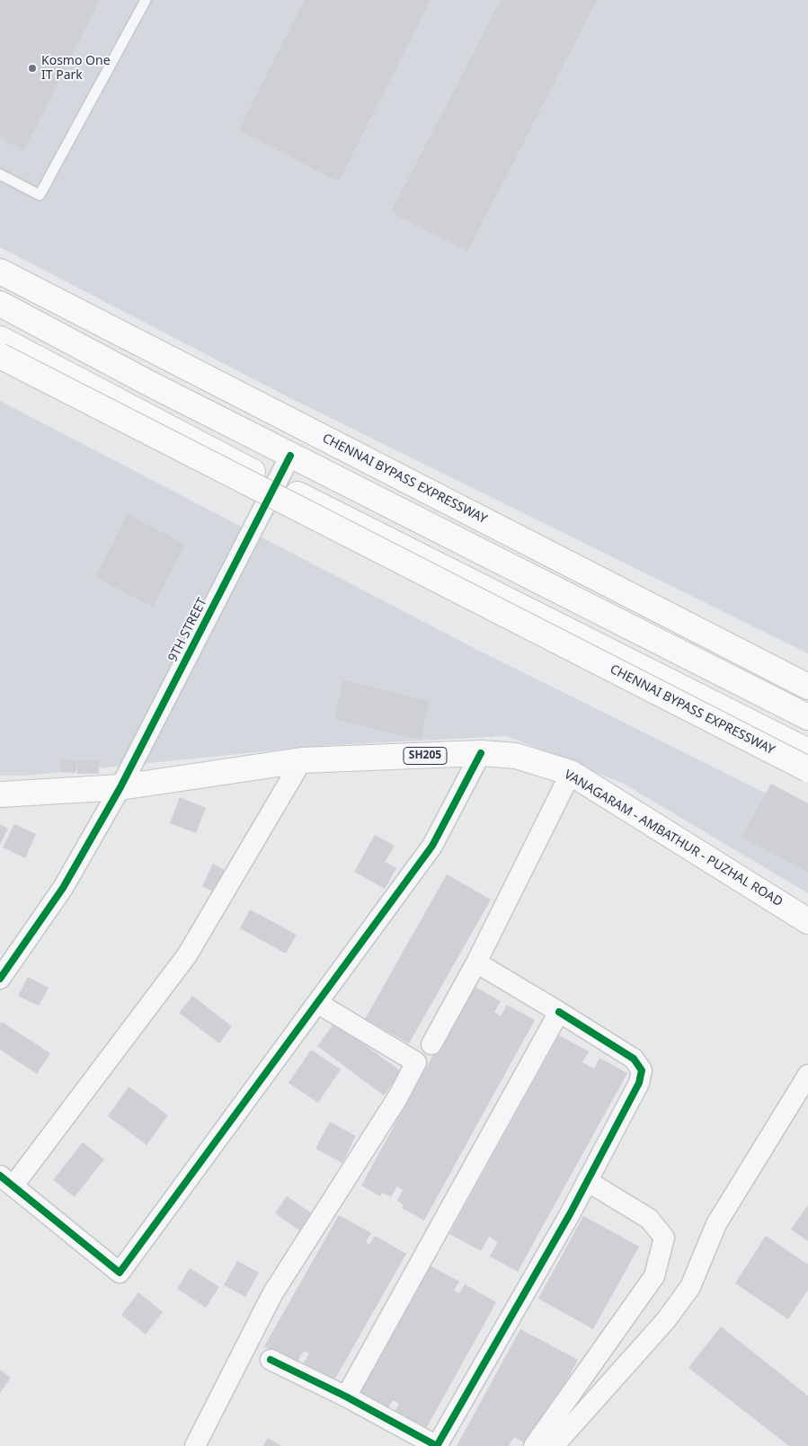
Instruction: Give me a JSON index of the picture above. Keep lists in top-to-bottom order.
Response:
{
  "streets": {
    "main road": ["CHENNAI BYPASS EXPRESSWAY", "SH205", "VANAGARAM - AMBATHUR - PUZHAL ROAD"],
    "street": ["9TH STREET"]
  },
  "crossings": [
    ["9TH STREET", "VANAGARAM - AMBATHUR - PUZHAL ROAD"]
  ],
  "places": ["Kosmo One IT Park"]
}
